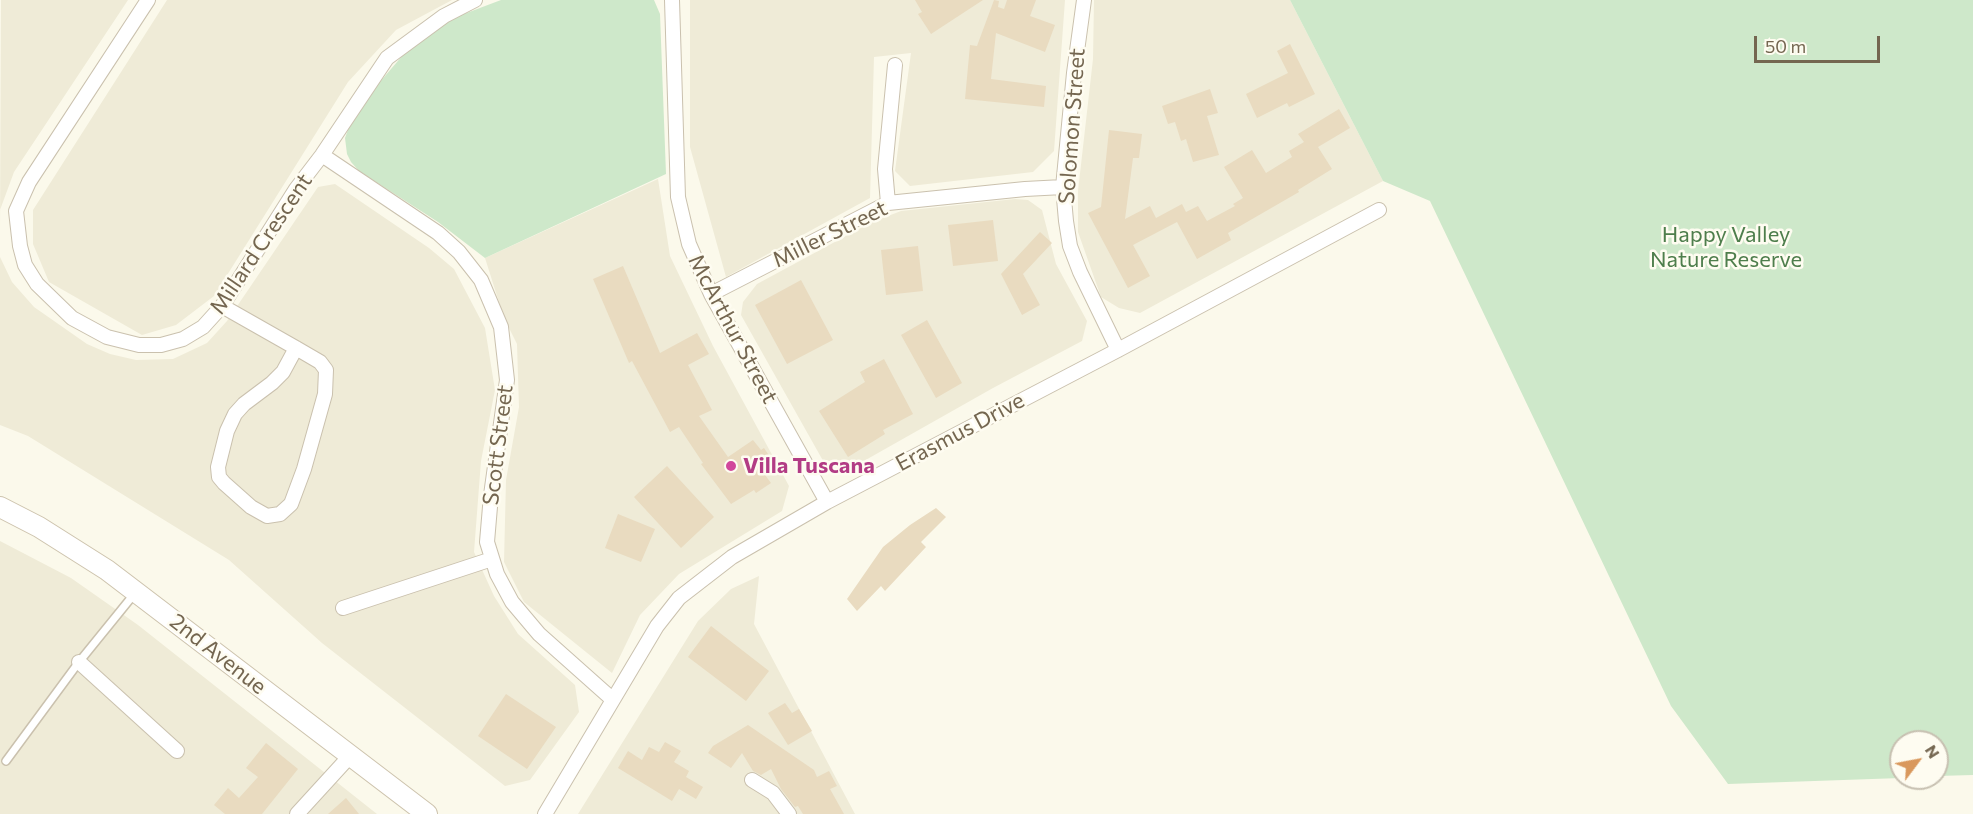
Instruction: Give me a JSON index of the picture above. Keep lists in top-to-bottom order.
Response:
{
  "streets": {
    "street": [
      "Solomon Street",
      "Miller Street",
      "Millard Crescent",
      "McArthur Street",
      "Erasmus Drive",
      "Scott Street",
      "2nd Avenue"
    ]
  },
  "crossings": [
    ["Solomon Street", "Miller Street"],
    ["Solomon Street", "Erasmus Drive"],
    ["Miller Street", "McArthur Street"],
    ["Millard Crescent", "Scott Street"],
    ["McArthur Street", "Erasmus Drive"],
    ["Erasmus Drive", "Scott Street"]
  ],
  "parks": ["Happy Valley Nature Reserve"],
  "places": ["Villa Tuscana"],
  "scale_bar": "50 m",
  "north": "top right"
}
